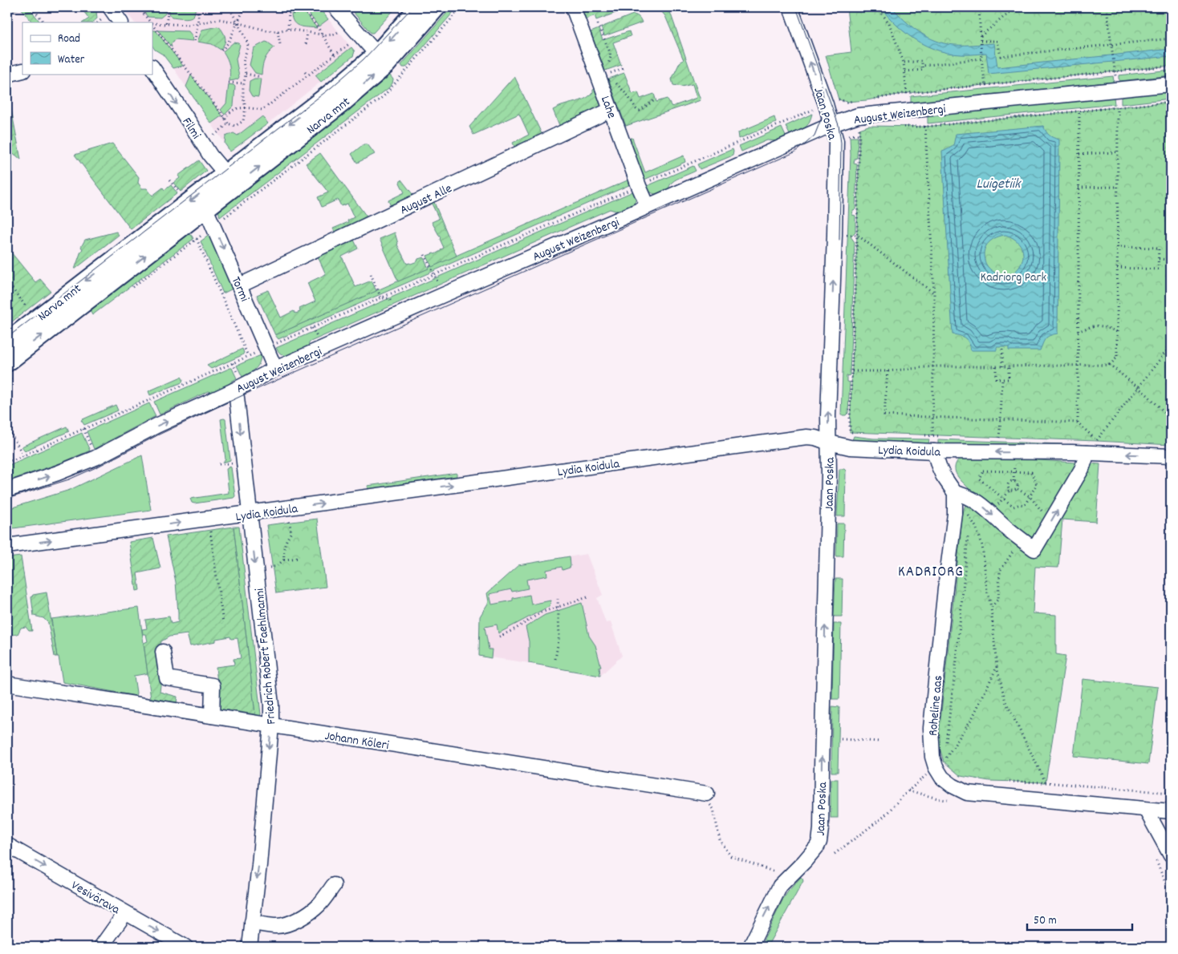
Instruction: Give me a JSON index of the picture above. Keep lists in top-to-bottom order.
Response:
{
  "streets": {
    "main road": ["Narva mnt"],
    "street": [
      "Lahe",
      "Jaan Poska",
      "August Weizenbergi",
      "Filmi",
      "August Alle",
      "Tormi",
      "Lydia Koidula",
      "Friedrich Robert Faehlmanni",
      "Roheline aas",
      "Johann Köleri",
      "Vesivärava"
    ]
  },
  "crossings": [
    ["Lahe", "August Weizenbergi"],
    ["Lahe", "August Alle"],
    ["Jaan Poska", "August Weizenbergi"],
    ["Jaan Poska", "Lydia Koidula"],
    ["August Weizenbergi", "Tormi"],
    ["August Weizenbergi", "Friedrich Robert Faehlmanni"],
    ["Narva mnt", "Filmi"],
    ["Narva mnt", "Tormi"],
    ["August Alle", "Tormi"],
    ["Lydia Koidula", "Friedrich Robert Faehlmanni"],
    ["Friedrich Robert Faehlmanni", "Johann Köleri"]
  ],
  "one_way": [
    "Jaan Poska",
    "Filmi",
    "Tormi",
    "Friedrich Robert Faehlmanni",
    "Vesivärava"
  ],
  "districts": ["KADRIORG"],
  "water": ["Luigetiik"],
  "parks": ["Kadriorg Park"],
  "legend": ["Road", "Water"],
  "scale_bar": "50 m"
}
